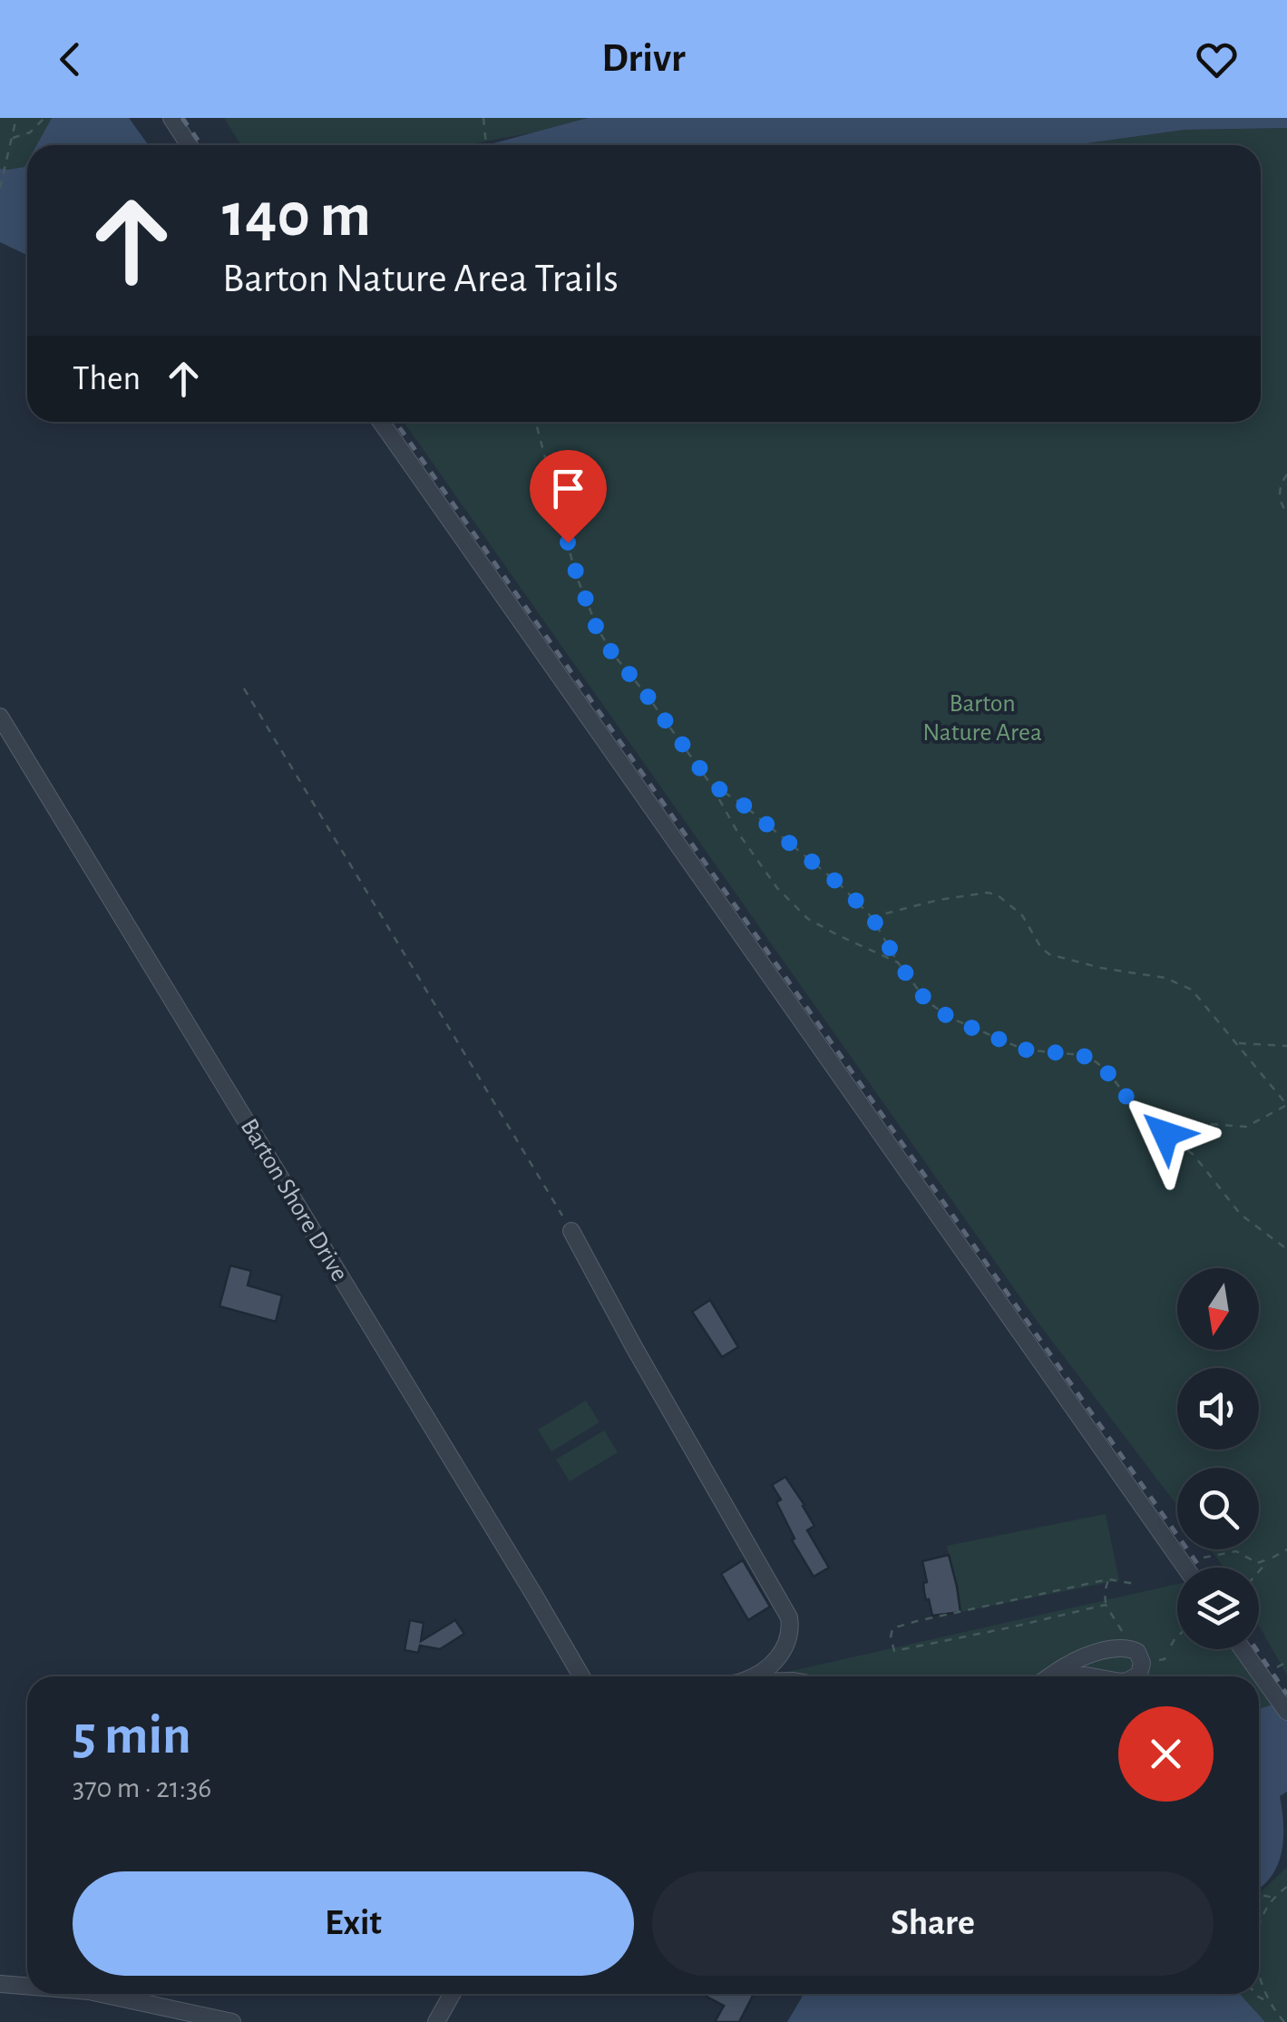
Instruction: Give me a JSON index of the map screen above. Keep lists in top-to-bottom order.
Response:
{
  "streets": {
    "street": ["Barton Shore Drive"]
  },
  "parks": ["Barton Nature Area"],
  "north": "bottom",
  "page": {
    "header": "Drivr",
    "turn": ["140 m", "Barton Nature Area Trails"],
    "then": "Then",
    "heading": ["5 min", "370 m · 21:36"],
    "buttons": ["Exit", "Share"]
  }
}
